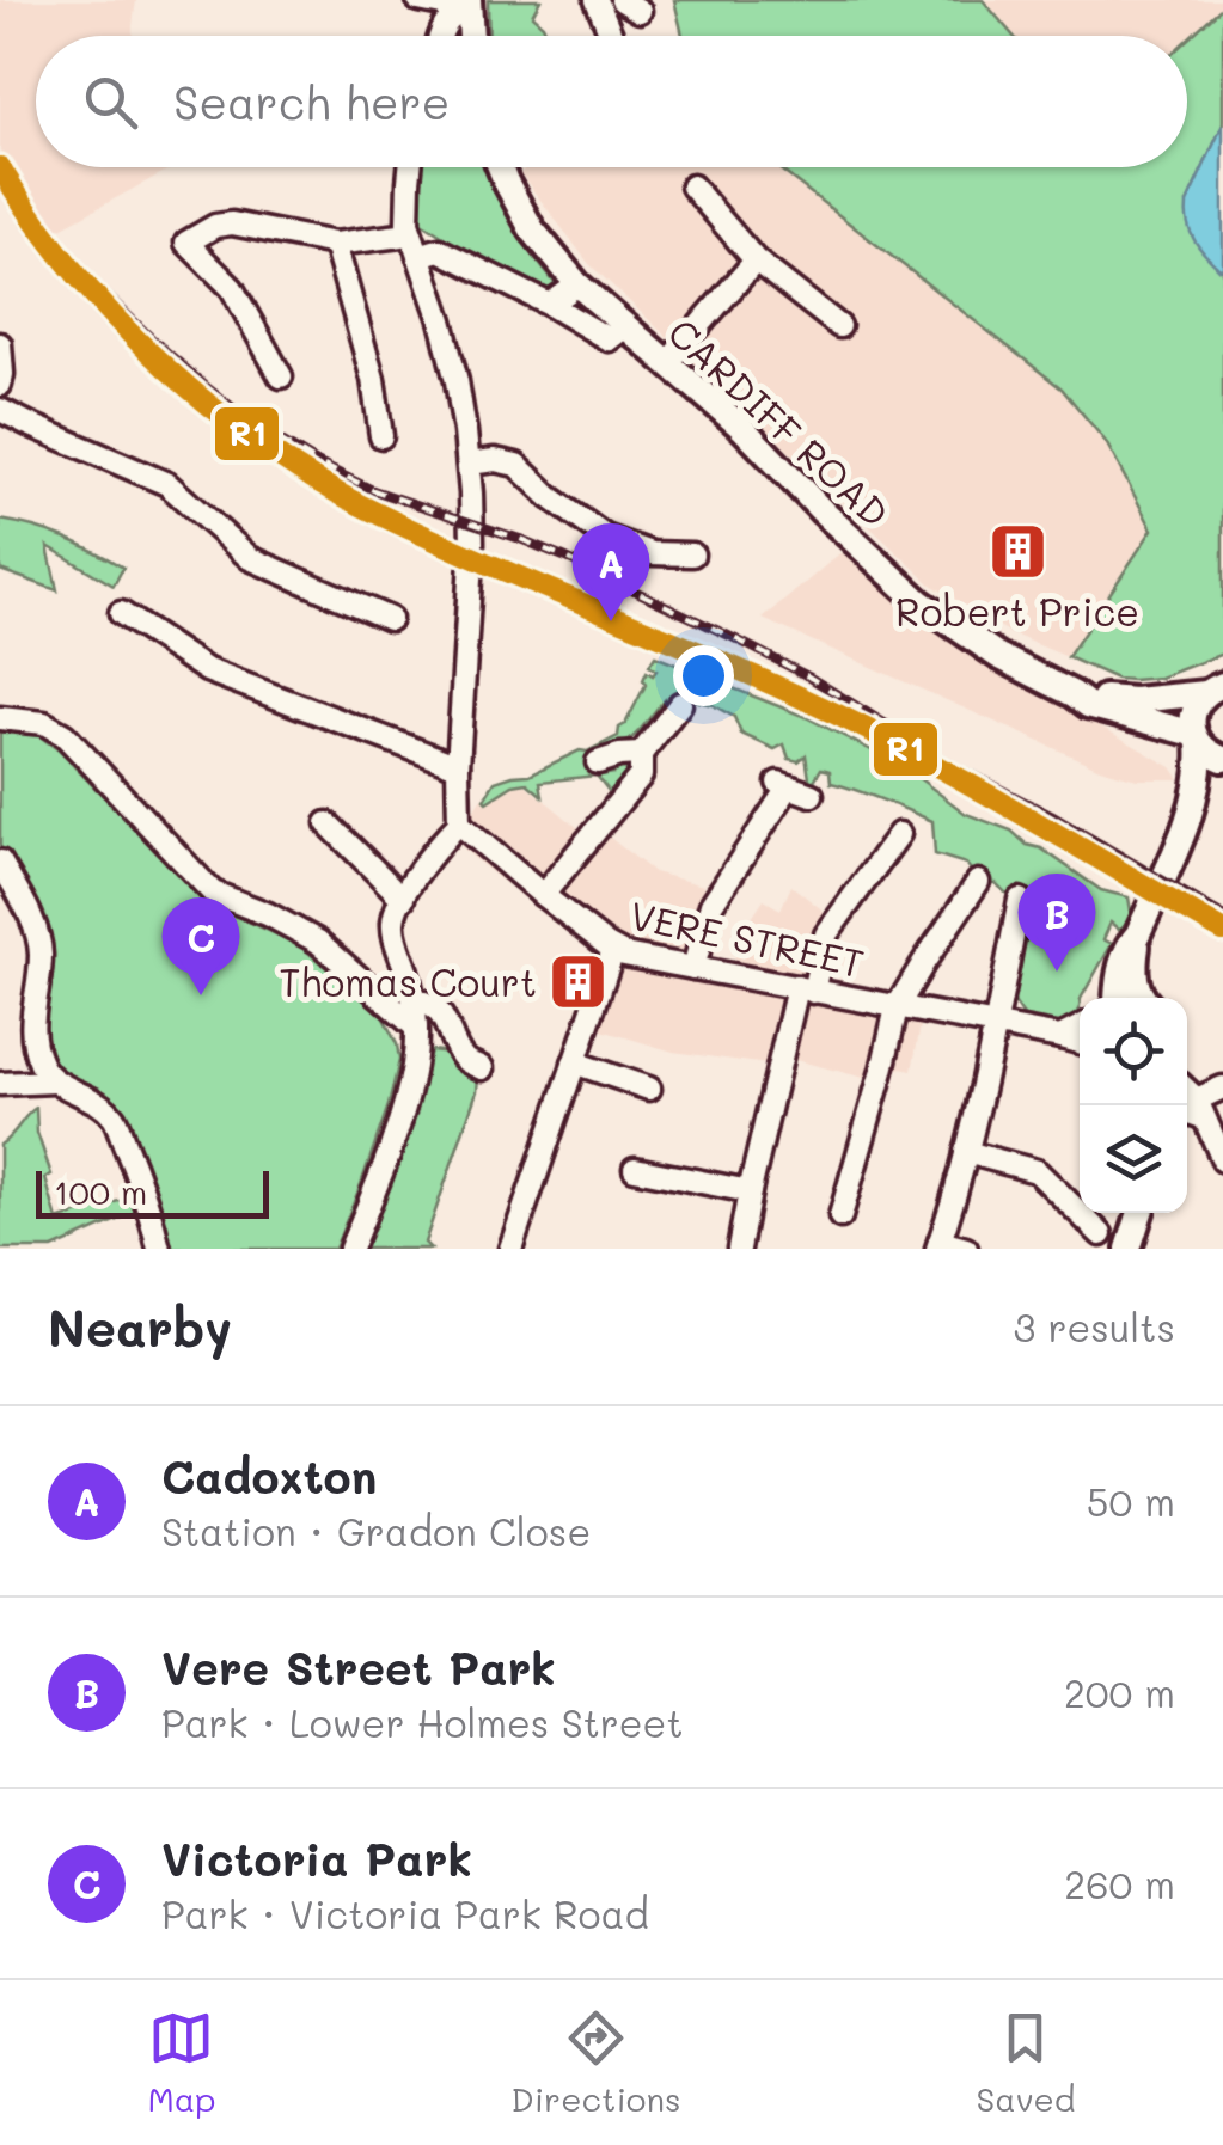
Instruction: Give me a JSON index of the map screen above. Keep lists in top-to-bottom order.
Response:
{
  "streets": {
    "main road": ["CARDIFF ROAD"],
    "street": ["VERE STREET"]
  },
  "places": {
    "building": ["Robert Price", "Thomas Court"]
  },
  "lines": ["transit line R1"],
  "scale_bar": "100 m",
  "page": {
    "search": "Search here",
    "pins": ["A", "B", "C"],
    "scale": "100 m",
    "heading": ["Nearby", "3 results"],
    "list": [
      {
        "mark": "A",
        "name": "Cadoxton",
        "note": "Station · Gradon Close",
        "value": "50 m"
      },
      {
        "mark": "B",
        "name": "Vere Street Park",
        "note": "Park · Lower Holmes Street",
        "value": "200 m"
      },
      {
        "mark": "C",
        "name": "Victoria Park",
        "note": "Park · Victoria Park Road",
        "value": "260 m"
      }
    ],
    "nav": ["Map", "Directions", "Saved"]
  }
}
